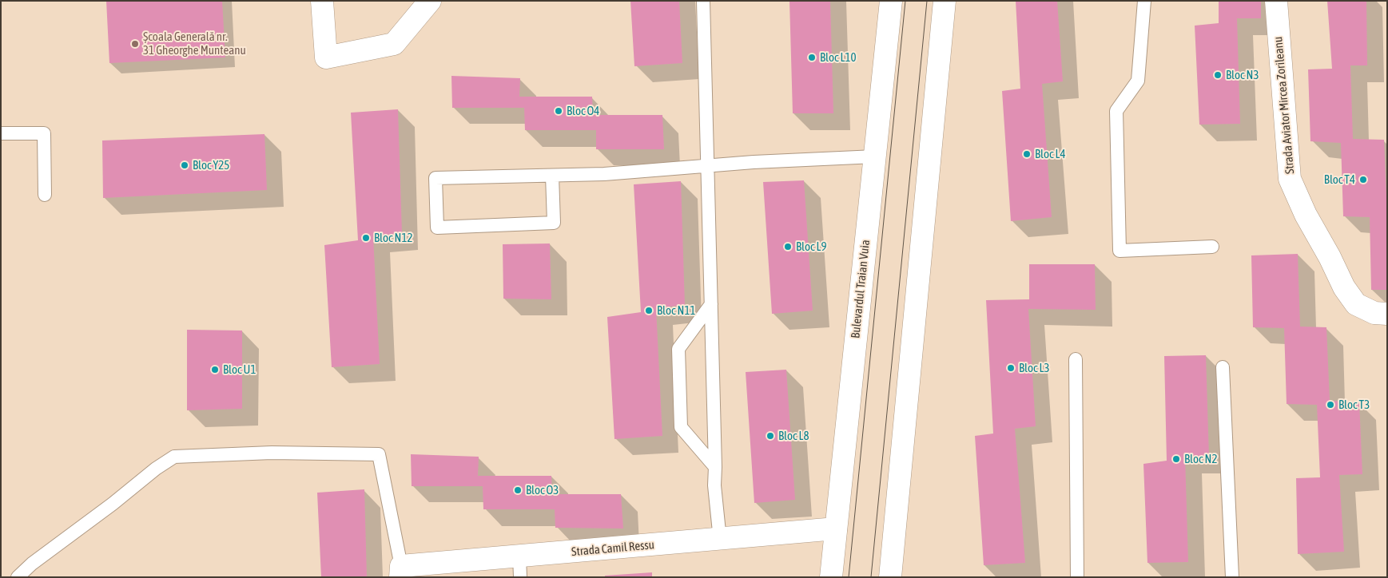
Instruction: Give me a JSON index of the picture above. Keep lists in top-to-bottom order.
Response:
{
  "streets": {
    "main road": ["Strada Aviator Mircea Zorileanu", "Bulevardul Traian Vuia", "Strada Camil Ressu"]
  },
  "crossings": [
    ["Bulevardul Traian Vuia", "Strada Camil Ressu"]
  ],
  "places": [
    "Școala Generală nr. 31 Gheorghe Munteanu",
    "Bloc L10",
    "Bloc N3",
    "Bloc O4",
    "Bloc L4",
    "Bloc Y25",
    "Bloc T4",
    "Bloc N12",
    "Bloc L9",
    "Bloc N11",
    "Bloc L3",
    "Bloc U1",
    "Bloc T3",
    "Bloc L8",
    "Bloc N2",
    "Bloc O3"
  ]
}
